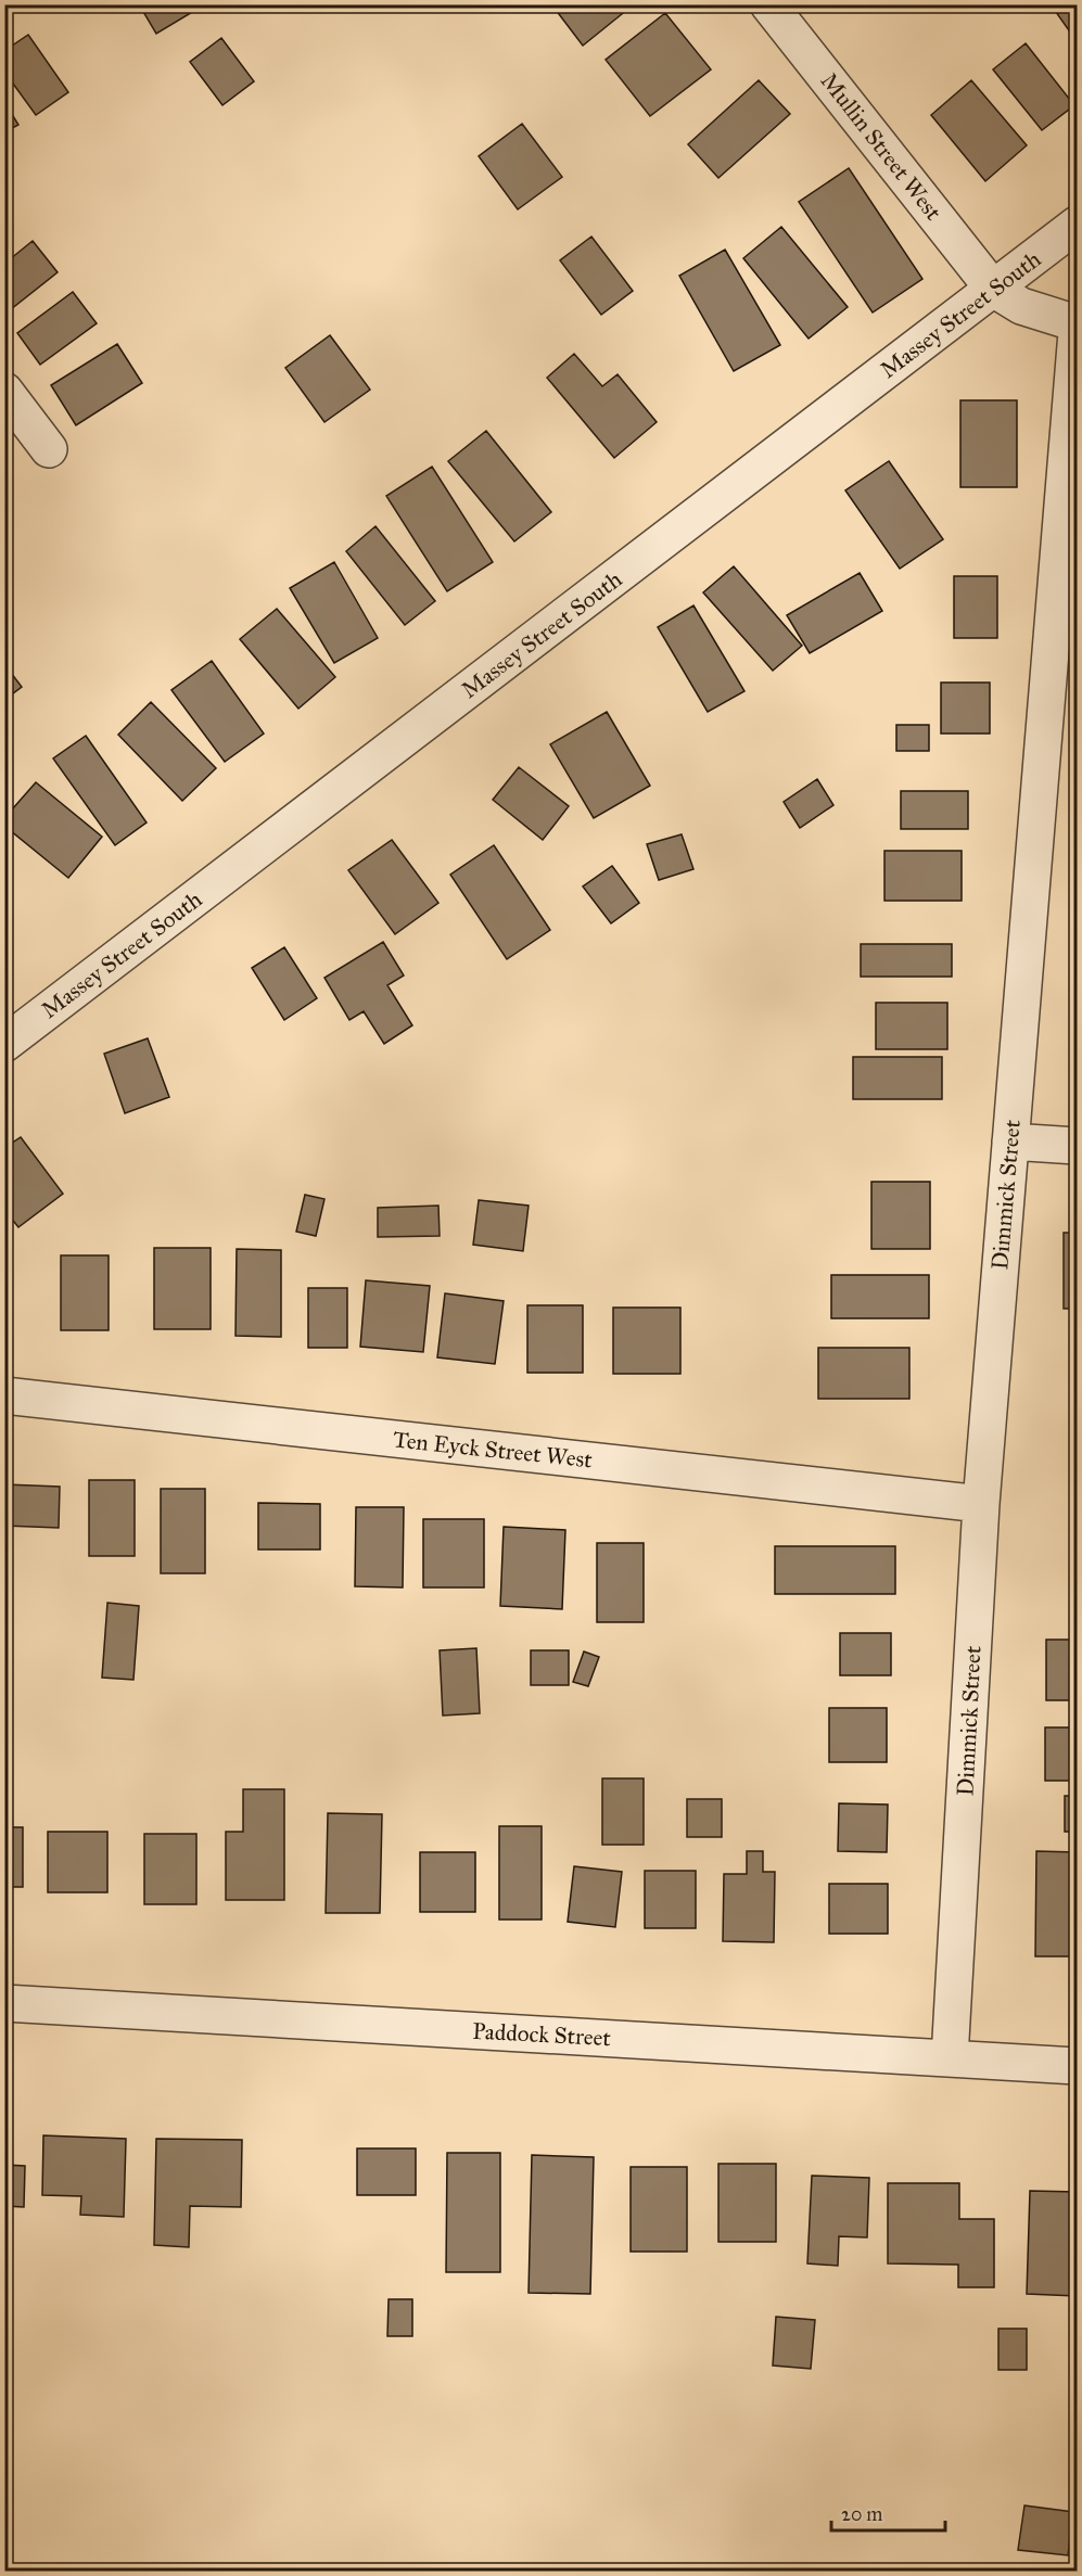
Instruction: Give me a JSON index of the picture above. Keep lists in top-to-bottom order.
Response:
{
  "streets": {
    "street": [
      "Mullin Street West",
      "Massey Street South",
      "Dimmick Street",
      "Ten Eyck Street West",
      "Paddock Street"
    ]
  },
  "crossings": [
    ["Mullin Street West", "Massey Street South"],
    ["Dimmick Street", "Ten Eyck Street West"],
    ["Dimmick Street", "Paddock Street"]
  ],
  "scale_bar": "20 m"
}
